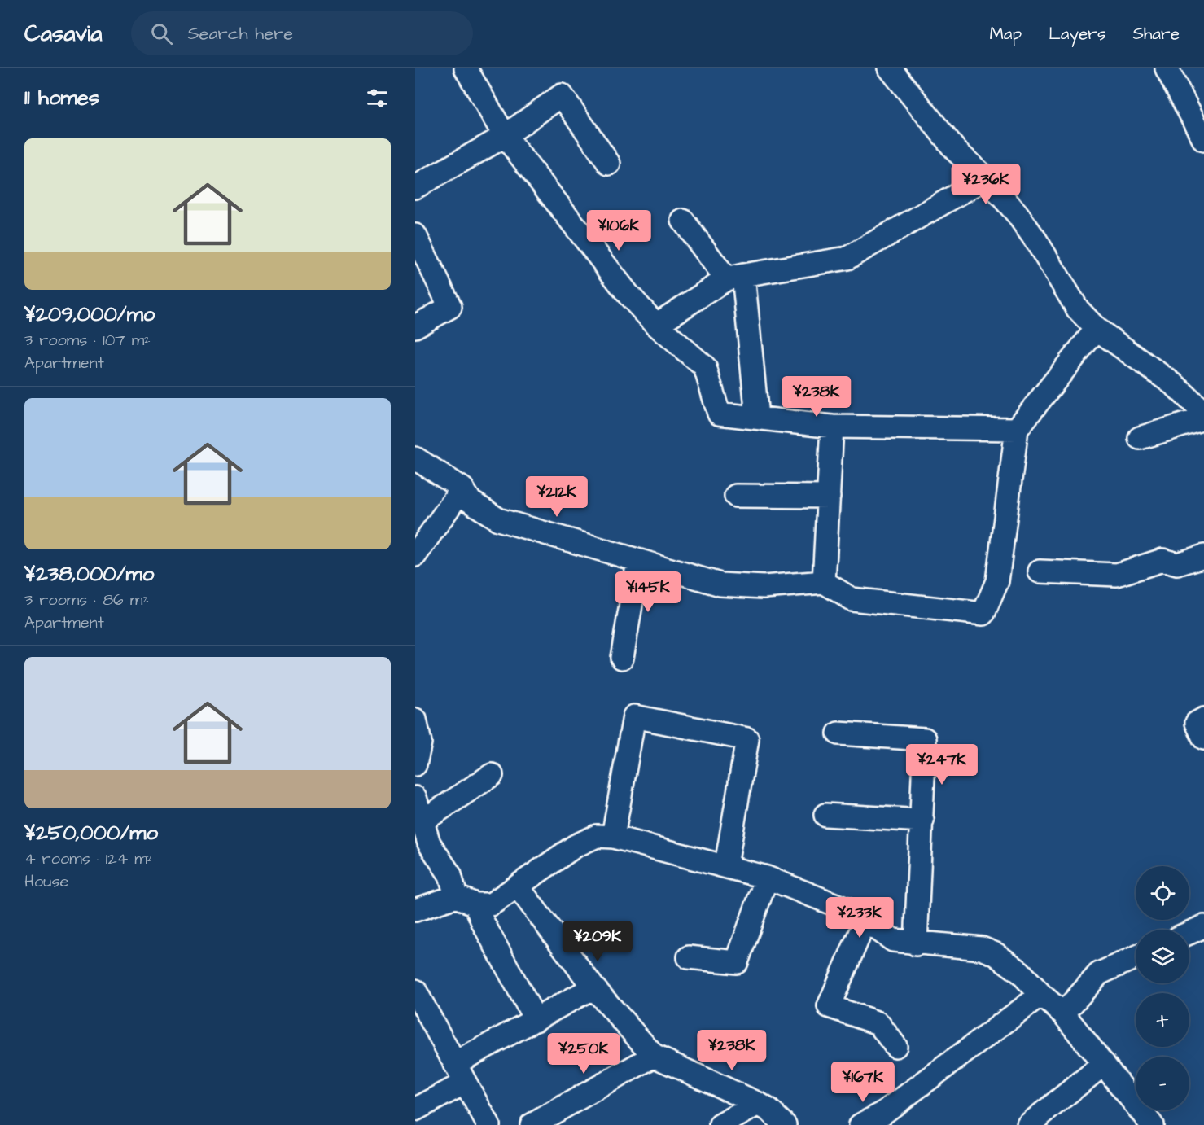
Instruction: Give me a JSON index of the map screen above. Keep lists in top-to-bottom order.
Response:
{
  "page": {
    "header": "Casavia",
    "search": "Search here",
    "nav": ["Map", "Layers", "Share"],
    "heading": "11 homes",
    "list": [
      {
        "name": "¥209,000/mo",
        "note": "3 rooms · 107 m² · Apartment"
      },
      {
        "name": "¥238,000/mo",
        "note": "3 rooms · 86 m² · Apartment"
      },
      {
        "name": "¥250,000/mo",
        "note": "4 rooms · 124 m² · House"
      }
    ],
    "price": [
      "¥236K",
      "¥106K",
      "¥238K",
      "¥212K",
      "¥145K",
      "¥247K",
      "¥233K",
      "¥209K",
      "¥238K",
      "¥250K",
      "¥167K"
    ],
    "map_buttons": ["+", "−"]
  }
}
